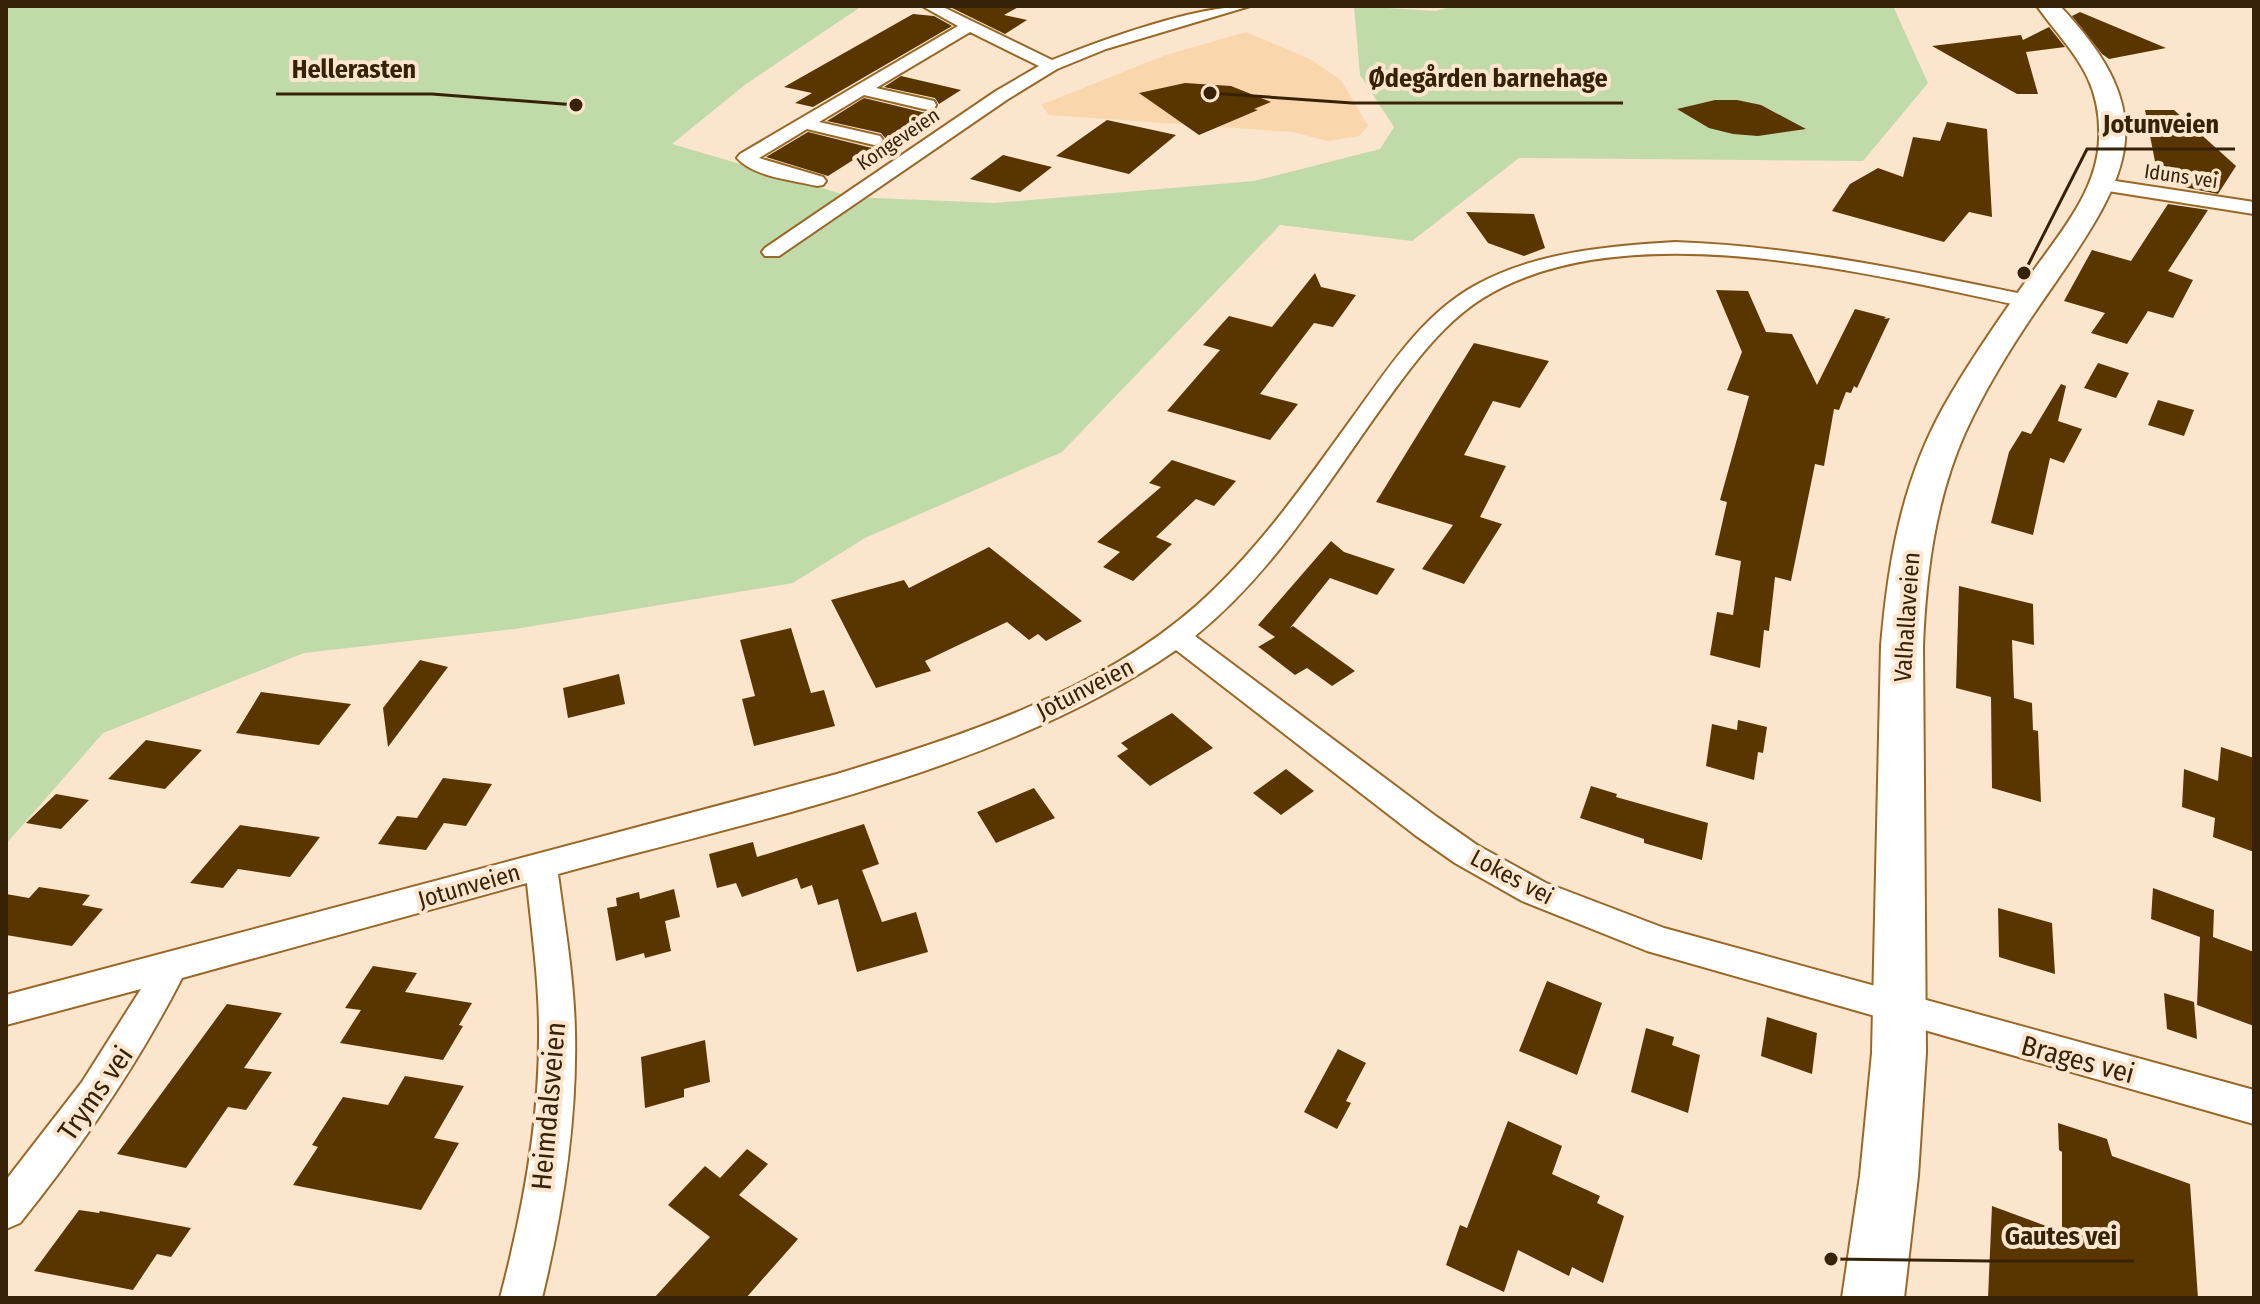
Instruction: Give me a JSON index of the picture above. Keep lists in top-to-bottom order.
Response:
{
  "streets": {
    "street": [
      "Kongeveien",
      "Iduns vei",
      "Valhallaveien",
      "Jotunveien",
      "Lokes vei",
      "Brages vei",
      "Tryms vei",
      "Heimdalsveien"
    ]
  },
  "crossings": [
    ["Iduns vei", "Valhallaveien"],
    ["Valhallaveien", "Jotunveien"],
    ["Valhallaveien", "Lokes vei"],
    ["Valhallaveien", "Brages vei"],
    ["Jotunveien", "Lokes vei"],
    ["Jotunveien", "Tryms vei"],
    ["Jotunveien", "Heimdalsveien"],
    ["Lokes vei", "Brages vei"]
  ],
  "places": [
    "Ødegården barnehage",
    "Hellerasten",
    "Jotunveien",
    "Gautes vei"
  ]
}
